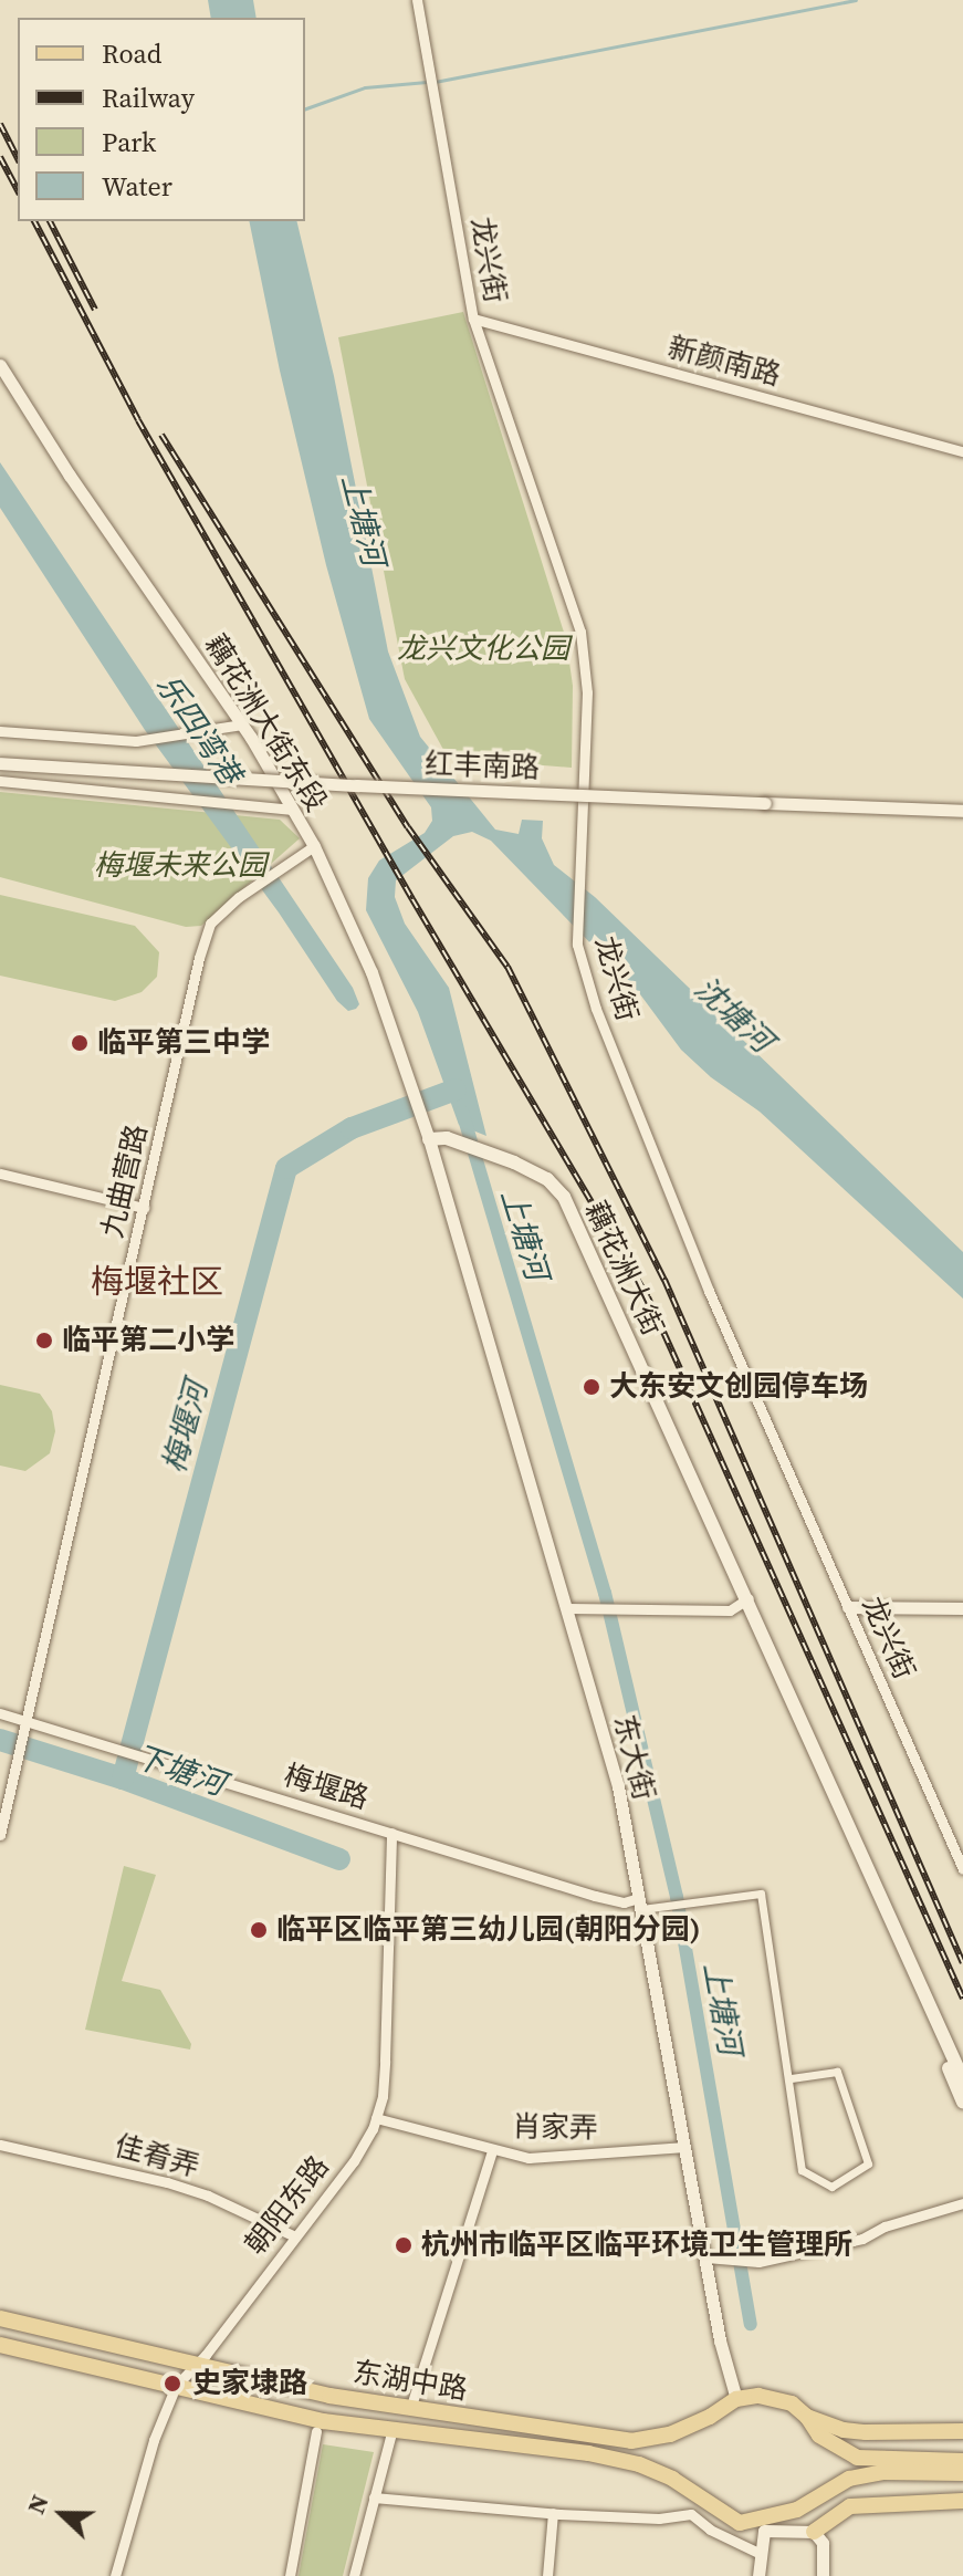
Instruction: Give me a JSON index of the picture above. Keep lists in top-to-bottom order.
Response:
{
  "streets": {
    "main road": ["藕花洲大街", "东湖中路"],
    "street": [
      "龙兴街",
      "新颜南路",
      "藕花洲大街东段",
      "红丰南路",
      "九曲营路",
      "东大街",
      "梅堰路",
      "肖家弄",
      "佳肴弄",
      "朝阳东路"
    ]
  },
  "crossings": [
    ["龙兴街", "新颜南路"],
    ["藕花洲大街东段", "九曲营路"],
    ["藕花洲大街东段", "藕花洲大街"],
    ["藕花洲大街东段", "东大街"],
    ["九曲营路", "梅堰路"],
    ["藕花洲大街", "东大街"],
    ["东大街", "梅堰路"],
    ["东大街", "肖家弄"],
    ["东大街", "东湖中路"],
    ["梅堰路", "朝阳东路"],
    ["肖家弄", "朝阳东路"],
    ["佳肴弄", "朝阳东路"],
    ["朝阳东路", "东湖中路"]
  ],
  "districts": ["梅堰社区"],
  "water": [
    "上塘河",
    "乐四湾港",
    "沈塘河",
    "梅堰河",
    "下塘河"
  ],
  "parks": ["龙兴文化公园", "梅堰未来公园"],
  "places": [
    "临平第三中学",
    "临平第二小学",
    "大东安文创园停车场",
    "临平区临平第三幼儿园(朝阳分园)",
    "杭州市临平区临平环境卫生管理所",
    "史家埭路"
  ],
  "legend": [
    "Road",
    "Railway",
    "Park",
    "Water"
  ],
  "north": "left"
}
